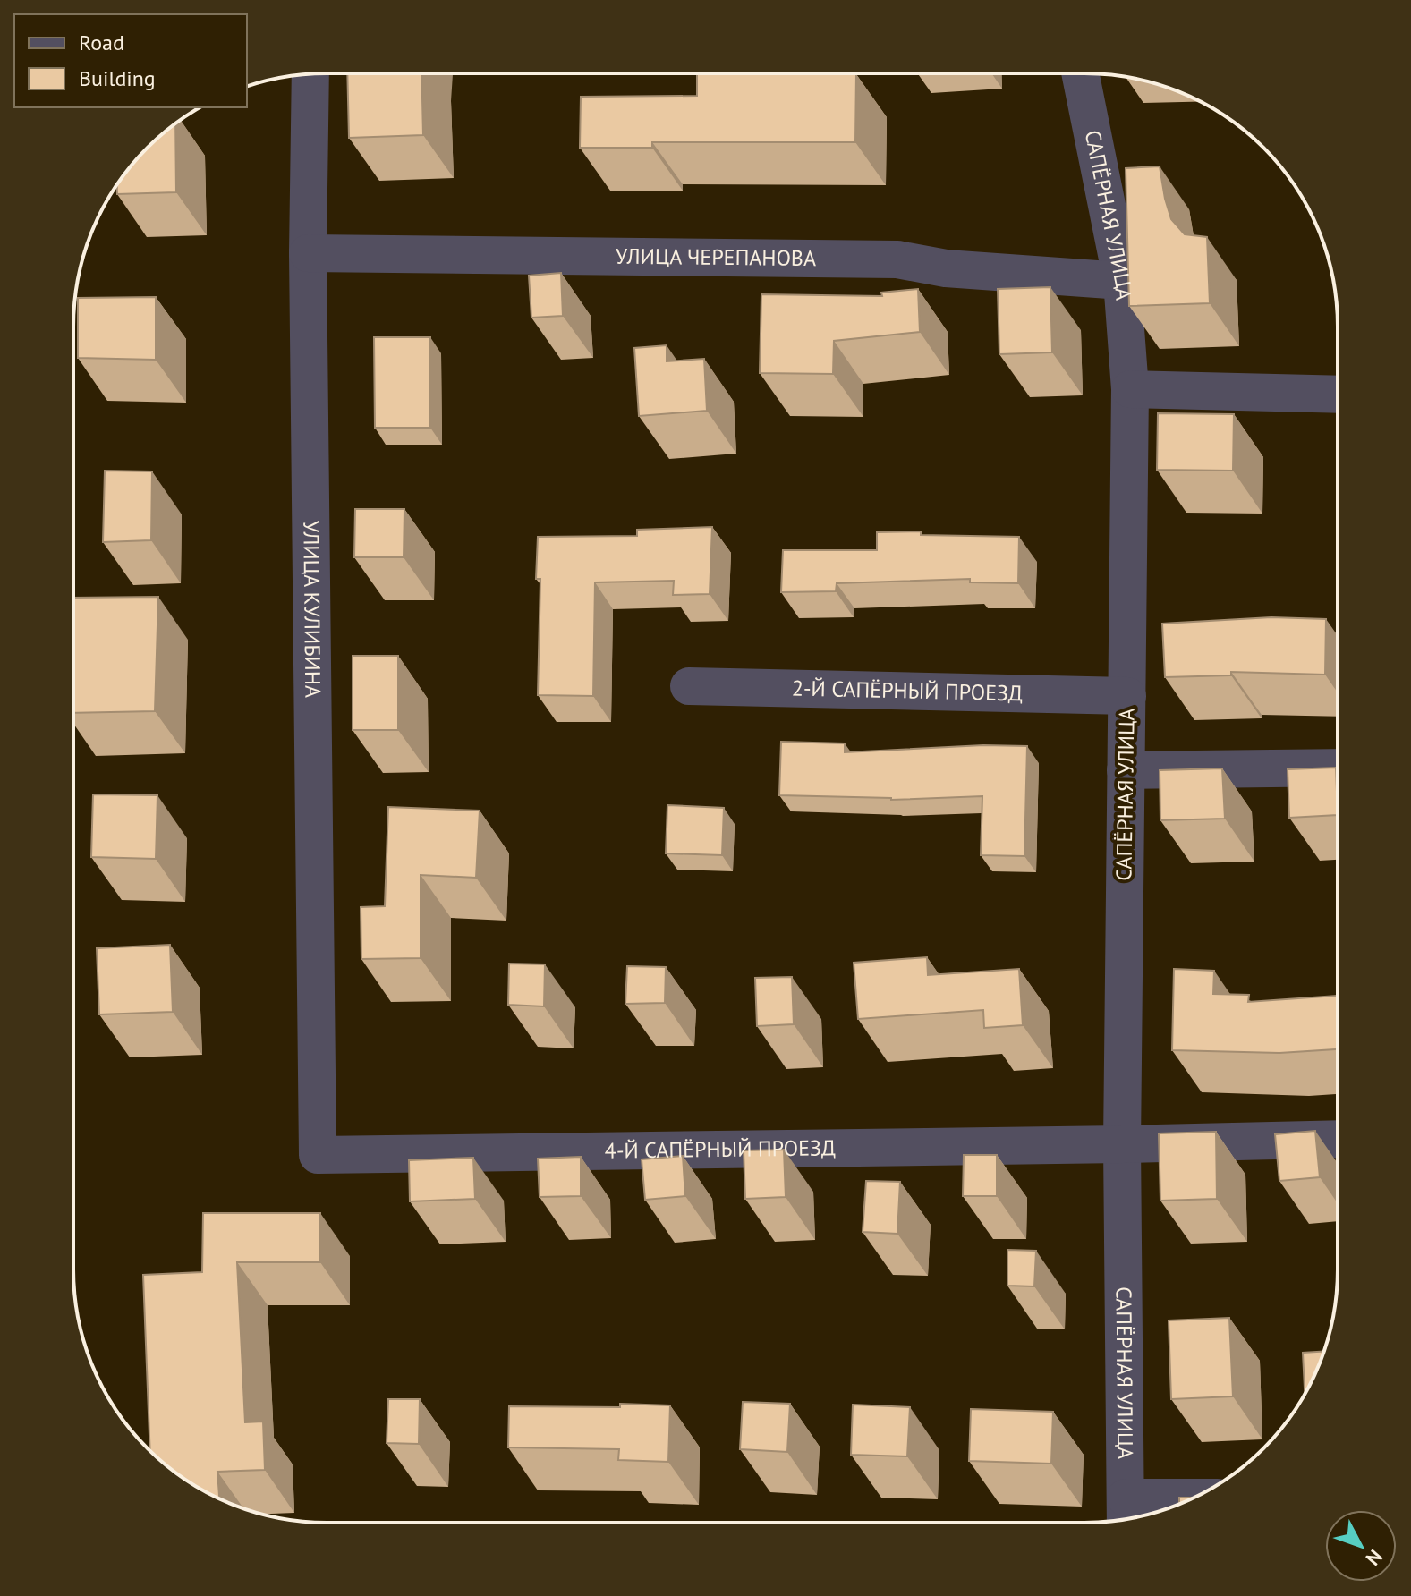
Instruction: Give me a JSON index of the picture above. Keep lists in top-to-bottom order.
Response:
{
  "streets": {
    "street": [
      "САПЁРНАЯ УЛИЦА",
      "УЛИЦА ЧЕРЕПАНОВА",
      "УЛИЦА КУЛИБИНА",
      "2-Й САПЁРНЫЙ ПРОЕЗД",
      "4-Й САПЁРНЫЙ ПРОЕЗД"
    ]
  },
  "crossings": [
    ["САПЁРНАЯ УЛИЦА", "УЛИЦА ЧЕРЕПАНОВА"],
    ["САПЁРНАЯ УЛИЦА", "2-Й САПЁРНЫЙ ПРОЕЗД"],
    ["САПЁРНАЯ УЛИЦА", "4-Й САПЁРНЫЙ ПРОЕЗД"],
    ["УЛИЦА ЧЕРЕПАНОВА", "УЛИЦА КУЛИБИНА"],
    ["УЛИЦА КУЛИБИНА", "4-Й САПЁРНЫЙ ПРОЕЗД"]
  ],
  "legend": ["Road", "Building"],
  "north": "bottom right"
}
